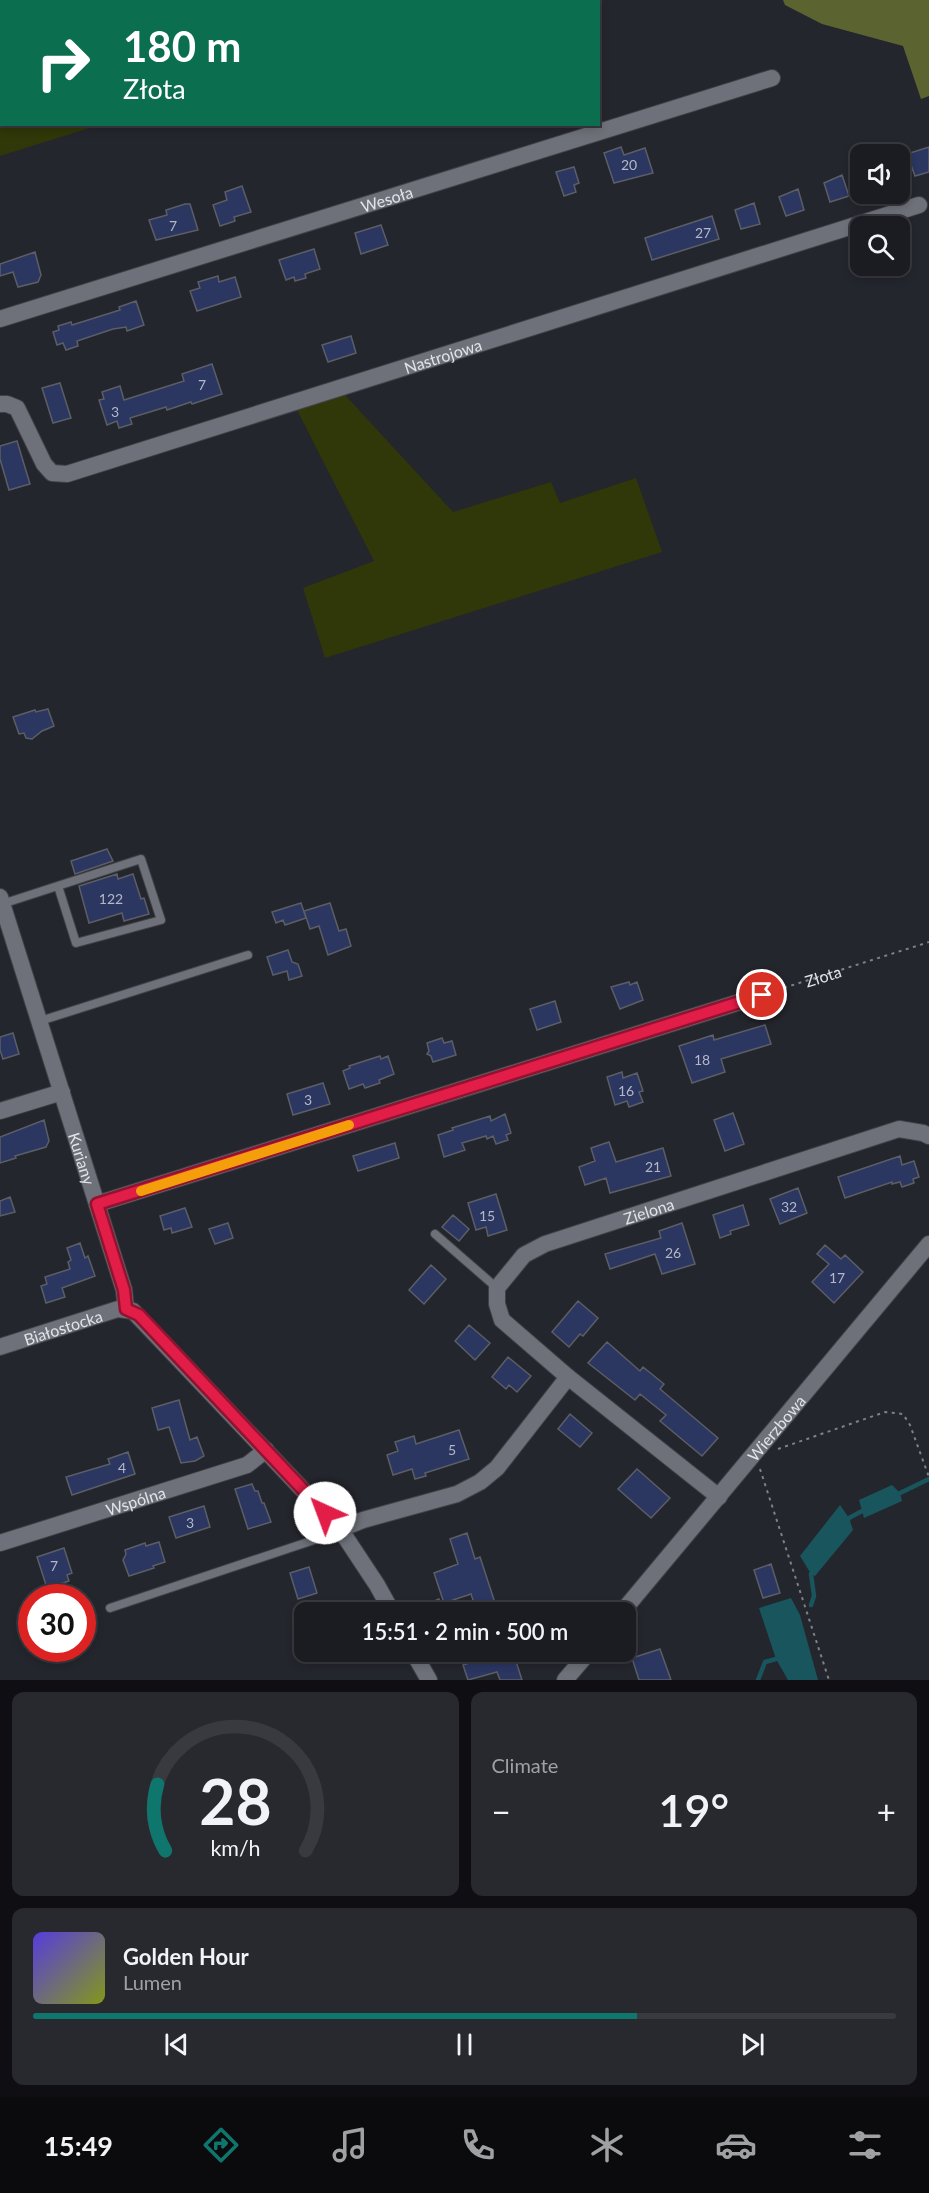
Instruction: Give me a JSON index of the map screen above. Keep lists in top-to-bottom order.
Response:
{
  "streets": {
    "street": [
      "Wesoła",
      "Nastrojowa",
      "Kuriany",
      "Zielona",
      "Białostocka",
      "Wierzbowa",
      "Wspólna"
    ],
    "path": ["Złota"]
  },
  "crossings": [
    ["Kuriany", "Białostocka"]
  ],
  "house_numbers": [
    "20",
    "7",
    "27",
    "7",
    "3",
    "122",
    "18",
    "16",
    "3",
    "21",
    "32",
    "15",
    "26",
    "17",
    "5",
    "4",
    "3",
    "7"
  ],
  "page": {
    "turn": ["180 m", "Złota"],
    "limit": "30",
    "trip": "15:51 · 2 min · 500 m",
    "tile": "Climate",
    "heat": ["−", "19°", "+"],
    "song": ["Golden Hour", "Lumen"],
    "tabs": "15:49",
    "gauge": ["28", "km/h"]
  }
}
